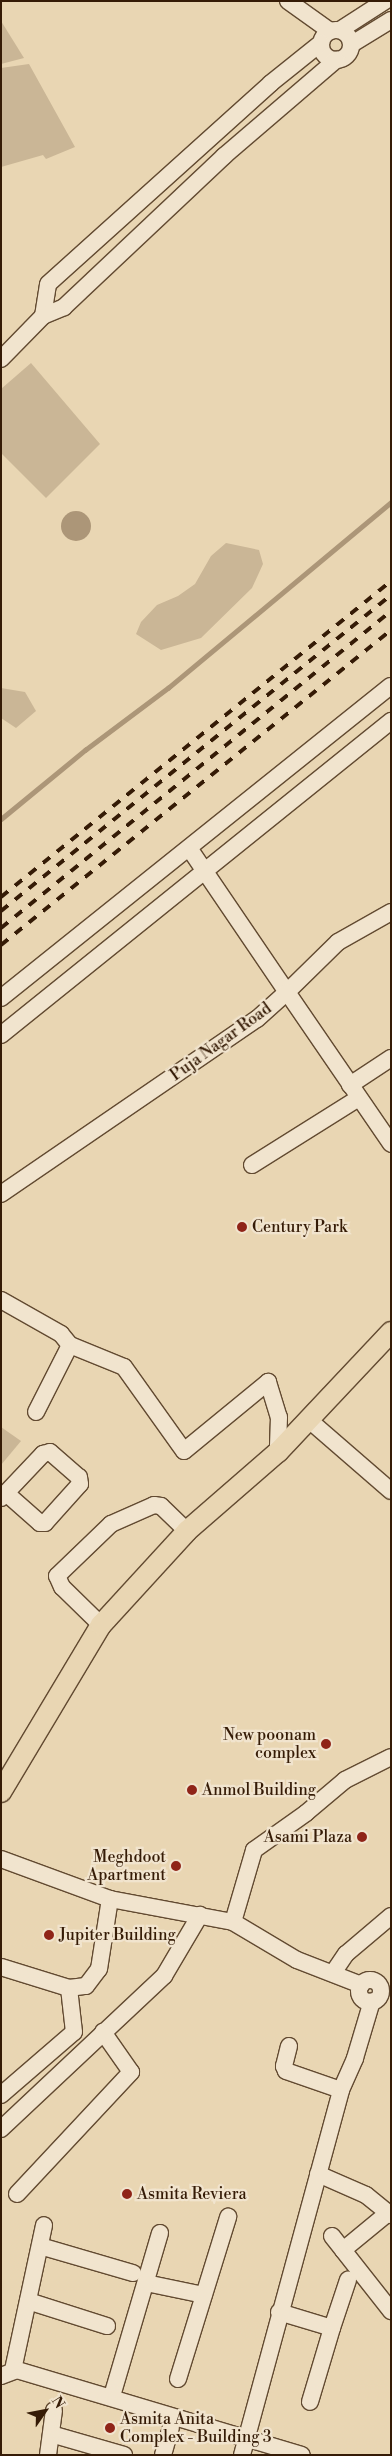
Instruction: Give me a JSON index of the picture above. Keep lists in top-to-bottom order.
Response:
{
  "streets": {
    "street": ["Puja Nagar Road"]
  },
  "places": [
    "Century Park",
    "New poonam complex",
    "Anmol Building",
    "Asami Plaza",
    "Meghdoot Apartment",
    "Jupiter Building",
    "Asmita Reviera",
    "Asmita Anita Complex - Building 3"
  ],
  "north": "top right"
}
